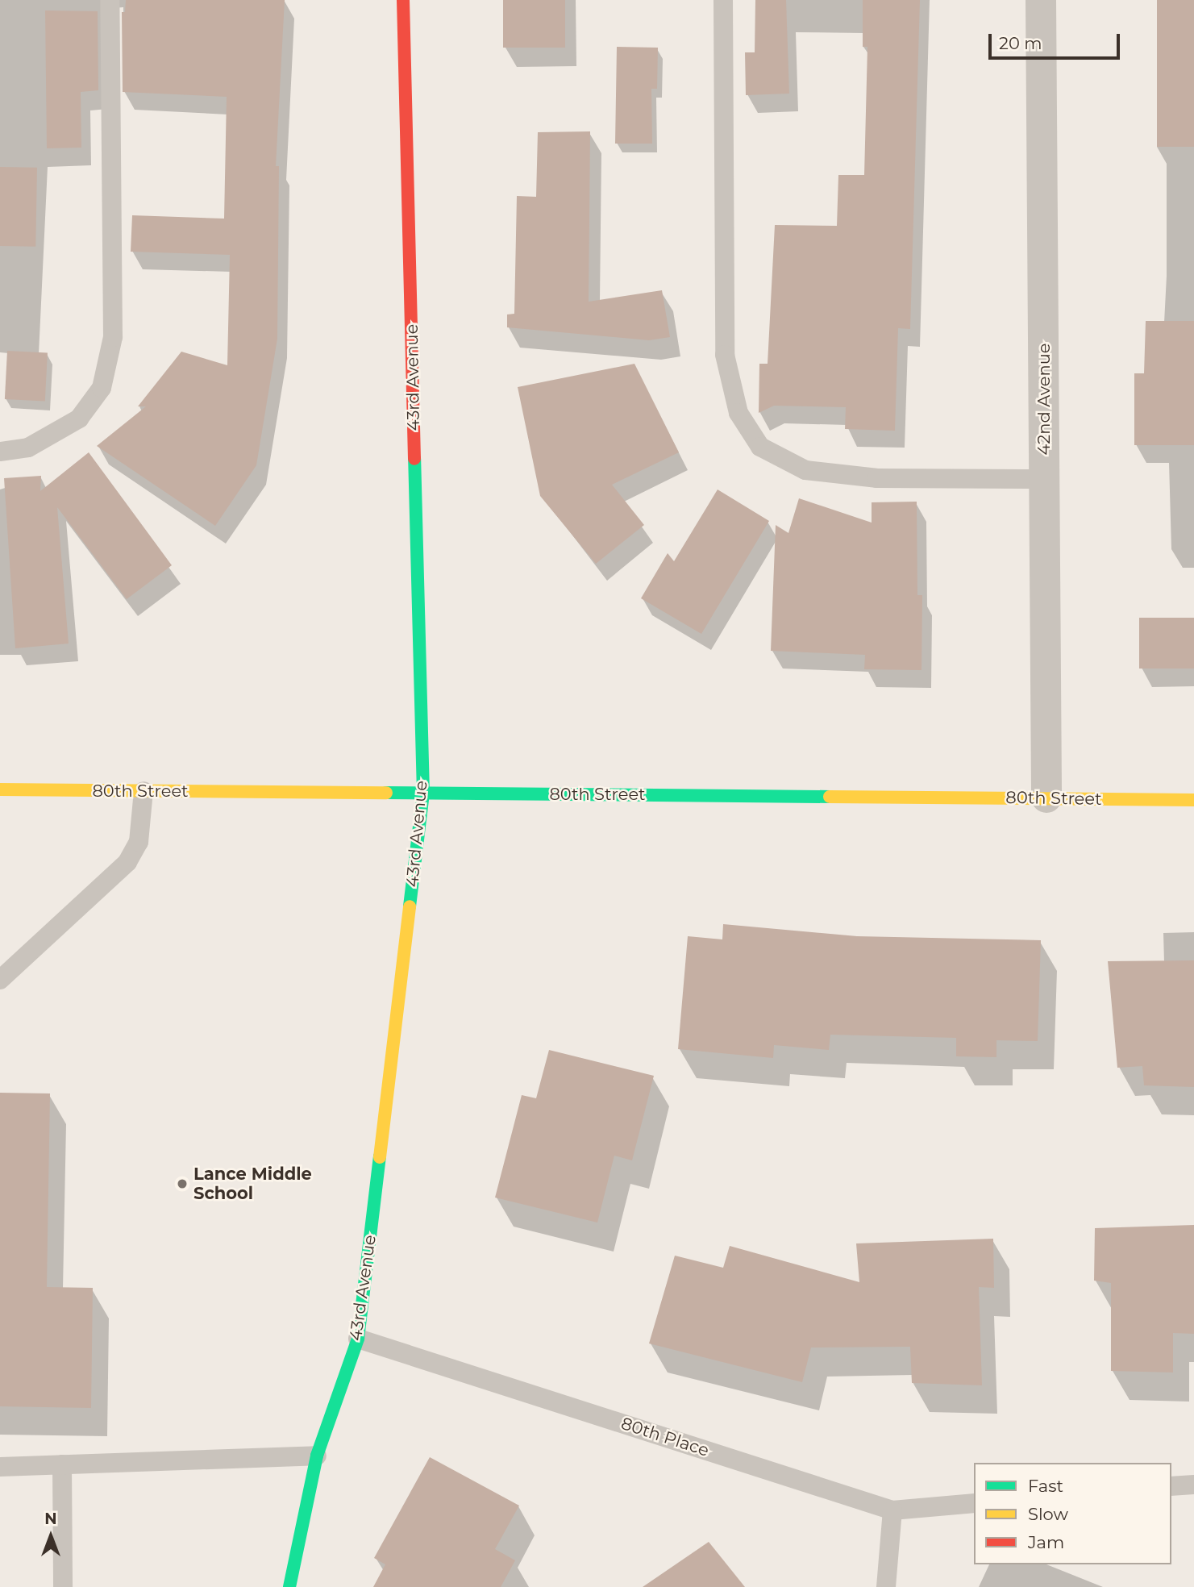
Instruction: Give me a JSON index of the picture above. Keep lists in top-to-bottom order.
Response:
{
  "streets": {
    "street": ["43rd Avenue", "42nd Avenue", "80th Street"],
    "lane": ["80th Place"]
  },
  "crossings": [
    ["43rd Avenue", "80th Street"],
    ["43rd Avenue", "80th Place"],
    ["42nd Avenue", "80th Street"]
  ],
  "places": ["Lance Middle School"],
  "legend": ["Fast", "Slow", "Jam"],
  "scale_bar": "20 m",
  "north": "top"
}
